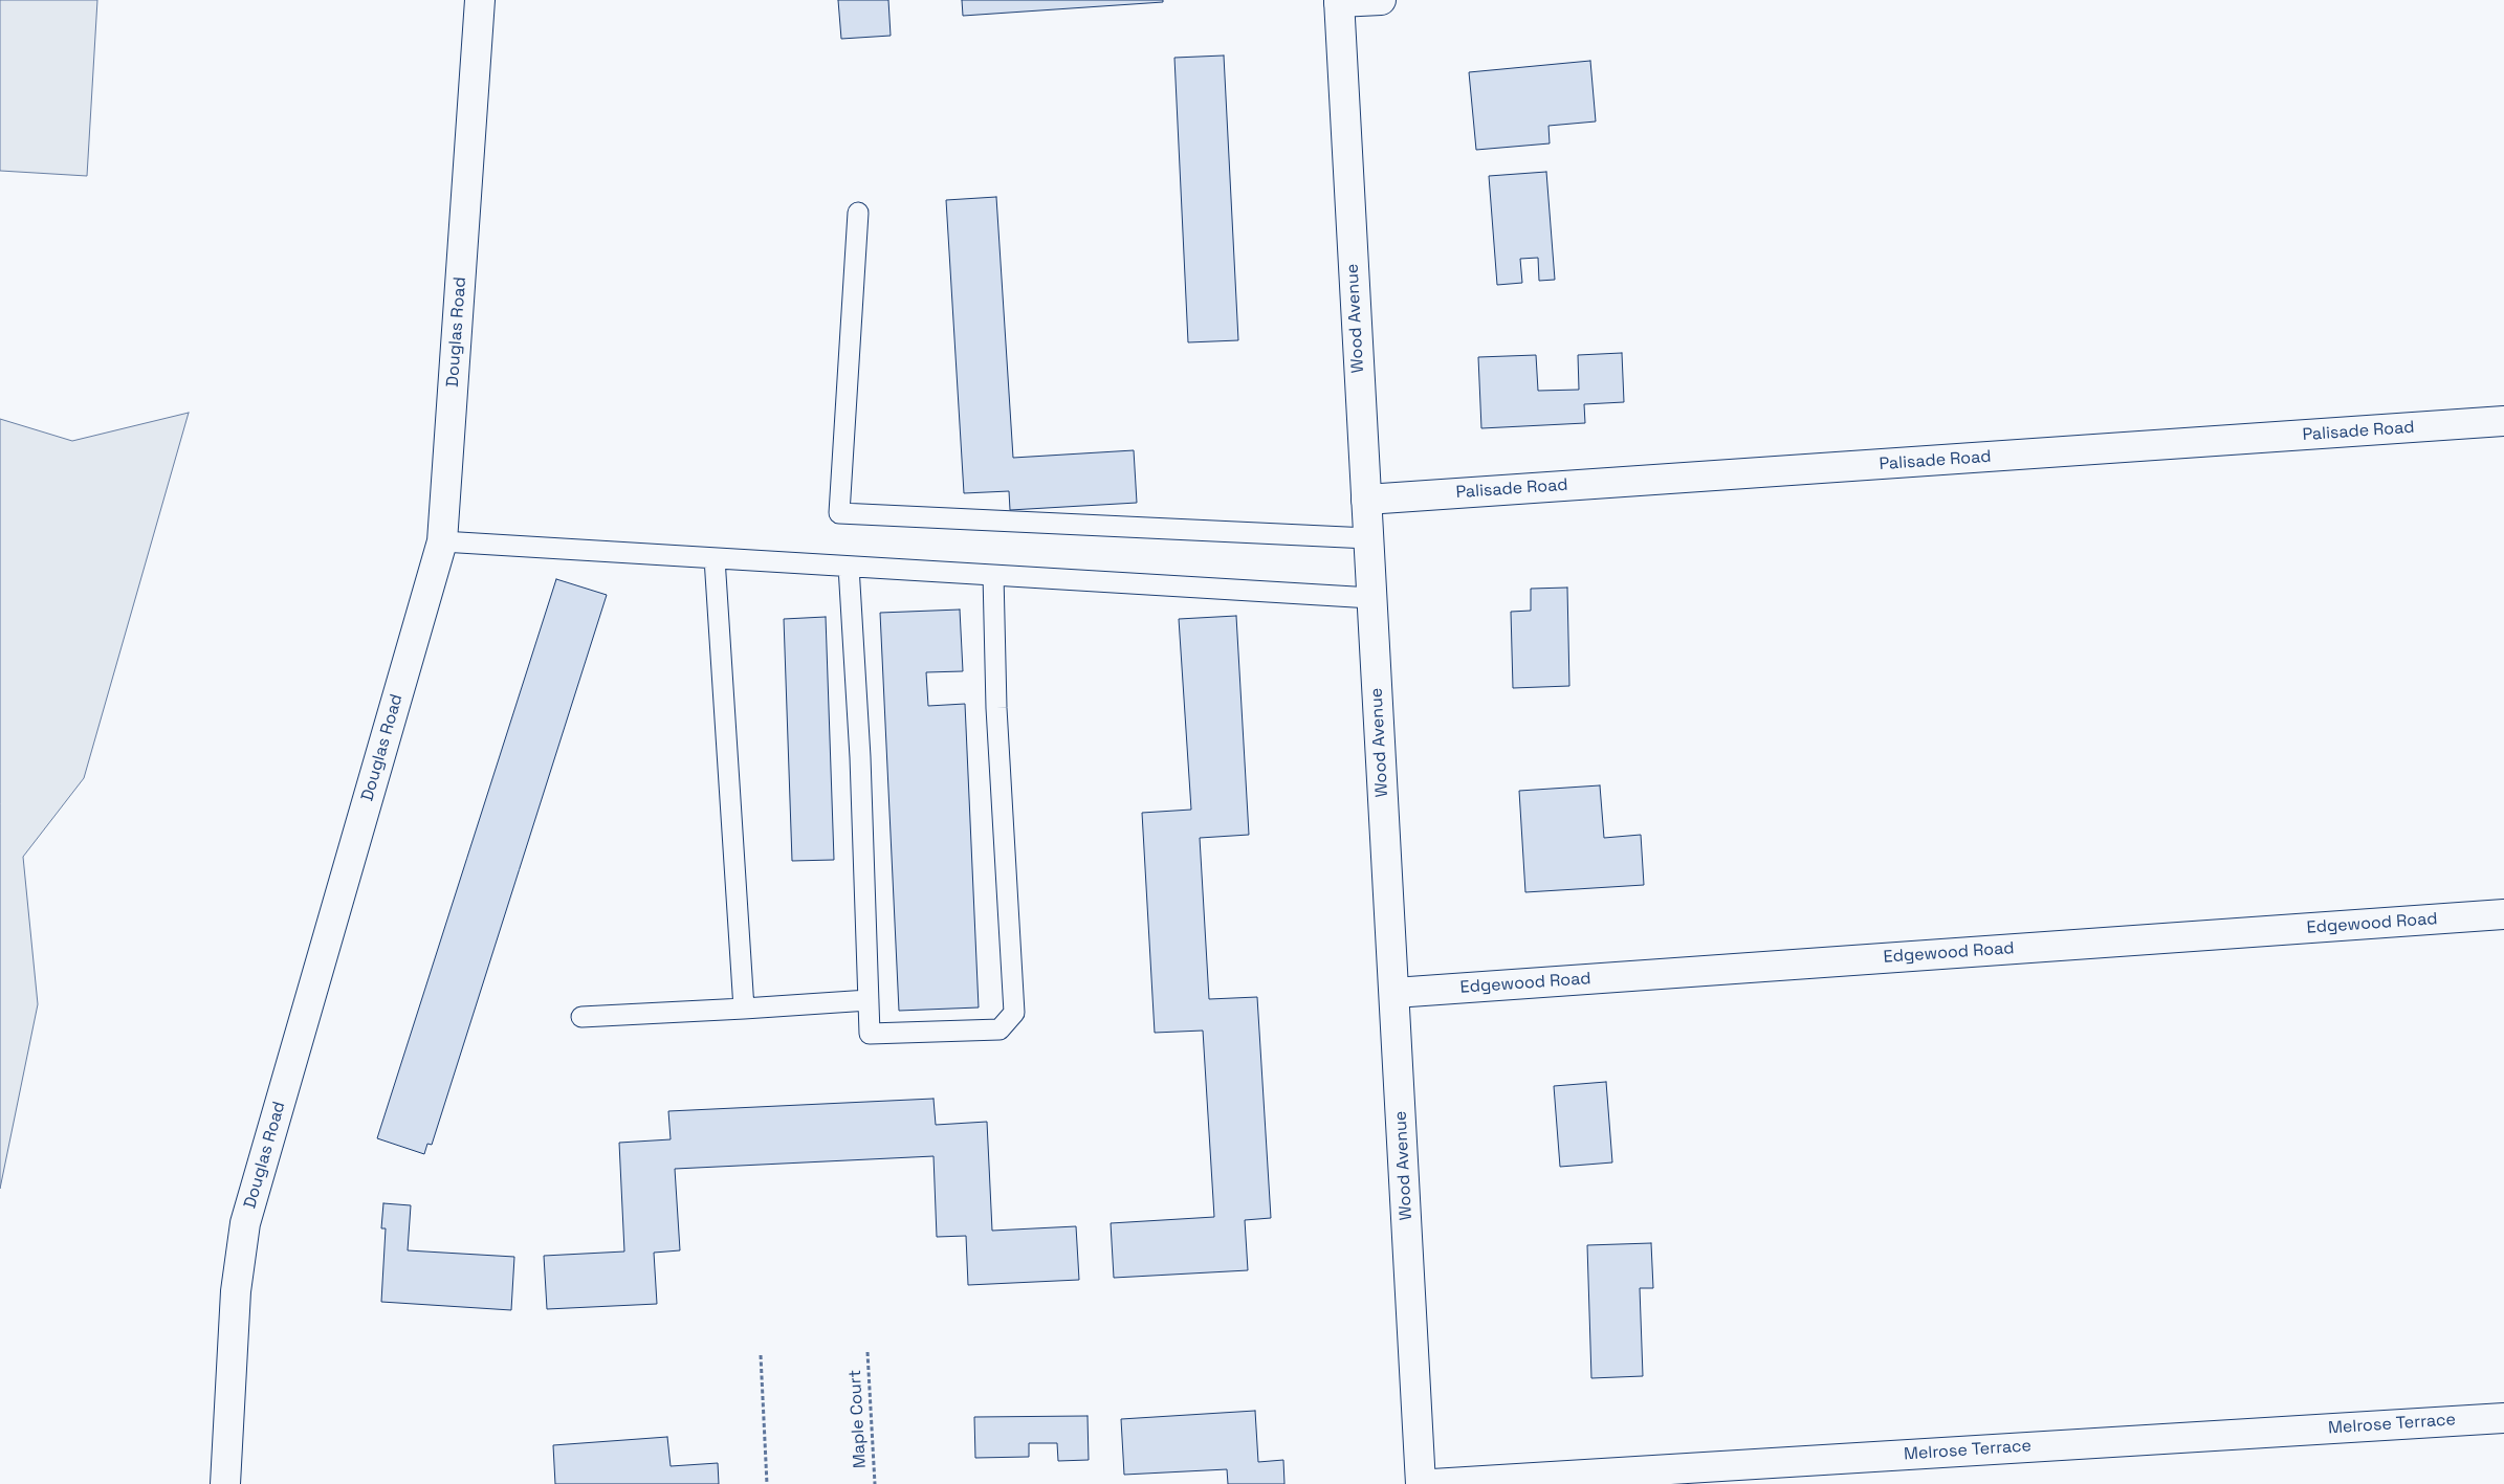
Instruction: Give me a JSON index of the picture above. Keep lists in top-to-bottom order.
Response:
{
  "streets": {
    "street": [
      "Wood Avenue",
      "Douglas Road",
      "Palisade Road",
      "Edgewood Road",
      "Melrose Terrace"
    ],
    "path": ["Maple Court"]
  },
  "crossings": [
    ["Wood Avenue", "Palisade Road"],
    ["Wood Avenue", "Edgewood Road"]
  ]
}
